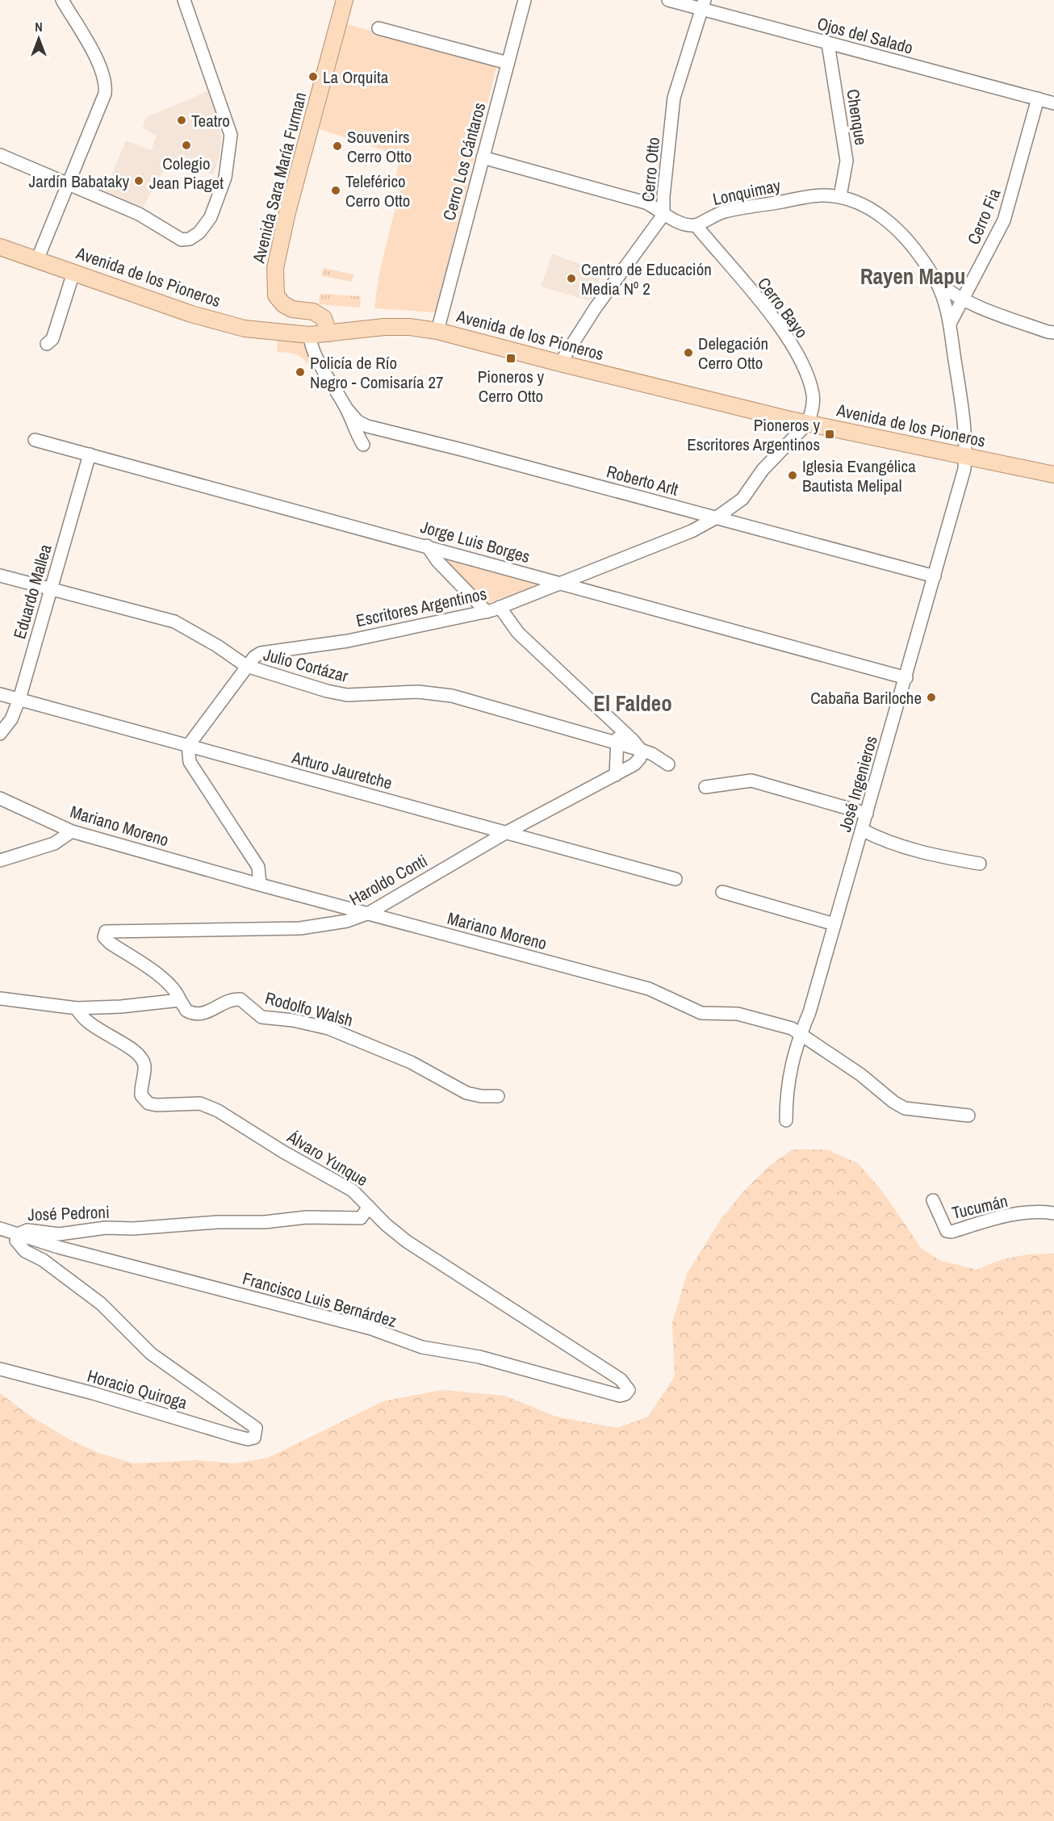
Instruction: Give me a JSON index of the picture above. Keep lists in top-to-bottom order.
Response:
{
  "streets": {
    "main road": ["Avenida Sara María Furman", "Avenida de los Pioneros"],
    "street": [
      "Ojos del Salado",
      "Chenque",
      "Cerro Los Cántaros",
      "Cerro Otto",
      "Lonquimay",
      "Cerro Fia",
      "Cerro Bayo",
      "Roberto Arlt",
      "Jorge Luis Borges",
      "Eduardo Mallea",
      "Escritores Argentinos",
      "Julio Cortázar",
      "Arturo Jauretche",
      "José Ingenieros",
      "Mariano Moreno",
      "Haroldo Conti",
      "Rodolfo Walsh",
      "Álvaro Yunque",
      "Tucumán",
      "José Pedroni",
      "Francisco Luis Bernárdez",
      "Horacio Quiroga"
    ]
  },
  "crossings": [
    ["Ojos del Salado", "Chenque"],
    ["Ojos del Salado", "Cerro Otto"],
    ["Ojos del Salado", "Cerro Fia"],
    ["Chenque", "Lonquimay"],
    ["Cerro Los Cántaros", "Lonquimay"],
    ["Cerro Los Cántaros", "Avenida de los Pioneros"],
    ["Cerro Otto", "Lonquimay"],
    ["Cerro Otto", "Avenida de los Pioneros"],
    ["Avenida Sara María Furman", "Avenida de los Pioneros"],
    ["Lonquimay", "Cerro Fia"],
    ["Lonquimay", "Cerro Bayo"],
    ["Avenida de los Pioneros", "Cerro Bayo"],
    ["Avenida de los Pioneros", "Escritores Argentinos"],
    ["Avenida de los Pioneros", "José Ingenieros"],
    ["Cerro Bayo", "Escritores Argentinos"],
    ["Roberto Arlt", "Escritores Argentinos"],
    ["Roberto Arlt", "José Ingenieros"],
    ["Jorge Luis Borges", "Eduardo Mallea"],
    ["Jorge Luis Borges", "Escritores Argentinos"],
    ["Jorge Luis Borges", "José Ingenieros"],
    ["Eduardo Mallea", "Julio Cortázar"],
    ["Eduardo Mallea", "Arturo Jauretche"],
    ["Escritores Argentinos", "Julio Cortázar"],
    ["Escritores Argentinos", "Arturo Jauretche"],
    ["Julio Cortázar", "Haroldo Conti"],
    ["Arturo Jauretche", "Haroldo Conti"],
    ["José Ingenieros", "Mariano Moreno"],
    ["Mariano Moreno", "Haroldo Conti"],
    ["Haroldo Conti", "Rodolfo Walsh"],
    ["Álvaro Yunque", "José Pedroni"],
    ["Álvaro Yunque", "Francisco Luis Bernárdez"],
    ["José Pedroni", "Francisco Luis Bernárdez"],
    ["José Pedroni", "Horacio Quiroga"]
  ],
  "districts": ["Rayen Mapu", "El Faldeo"],
  "places": {
    "other": [
      "La Orquita",
      "Teatro",
      "Colegio Jean Piaget",
      "Souvenirs Cerro Otto",
      "Jardín Babataky",
      "Teleférico Cerro Otto",
      "Centro de Educación Media Nº 2",
      "Delegación Cerro Otto",
      "Policía de Río Negro - Comisaría 27",
      "Iglesia Evangélica Bautista Melipal",
      "Cabaña Bariloche"
    ],
    "transit": ["Pioneros y Cerro Otto", "Pioneros y Escritores Argentinos"]
  },
  "north": "top"
}
